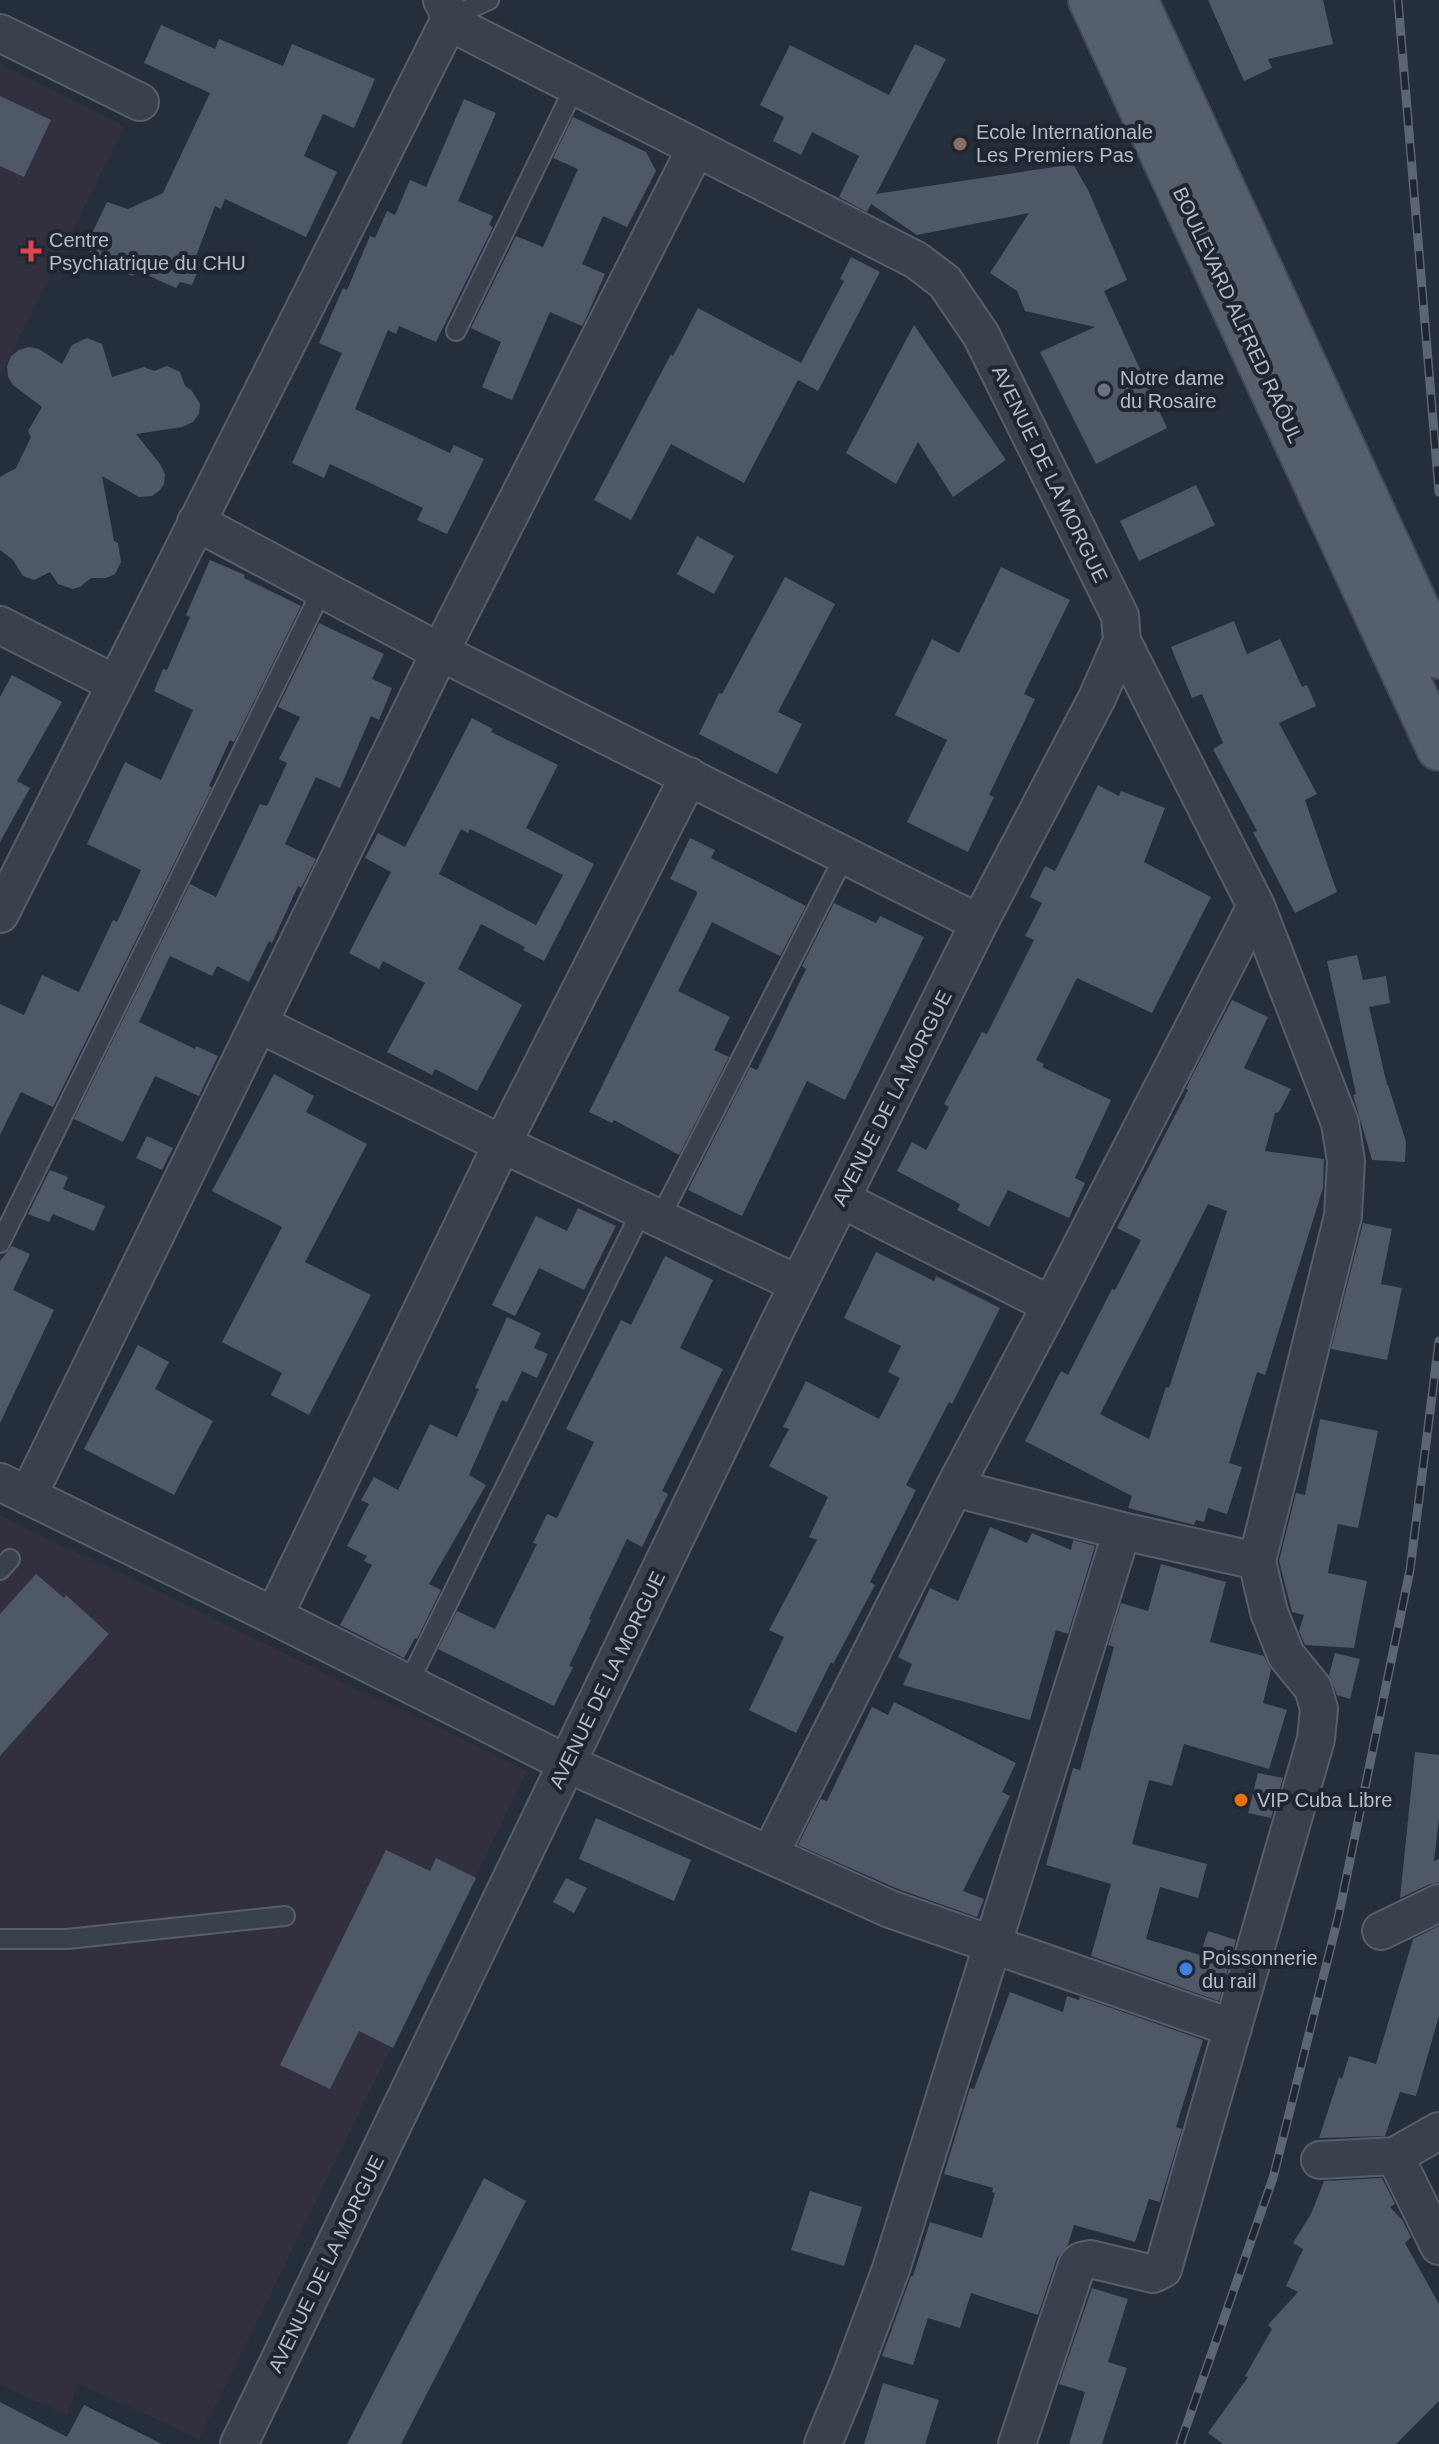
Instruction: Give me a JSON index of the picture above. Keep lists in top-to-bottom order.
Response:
{
  "streets": {
    "main road": ["BOULEVARD ALFRED RAÔUL"],
    "street": ["AVENUE DE LA MORGUE"]
  },
  "places": {
    "other": [
      "Ecole Internationale Les Premiers Pas",
      "Notre dame du Rosaire",
      "VIP Cuba Libre",
      "Poissonnerie du rail"
    ],
    "health": ["Centre Psychiatrique du CHU"]
  }
}
